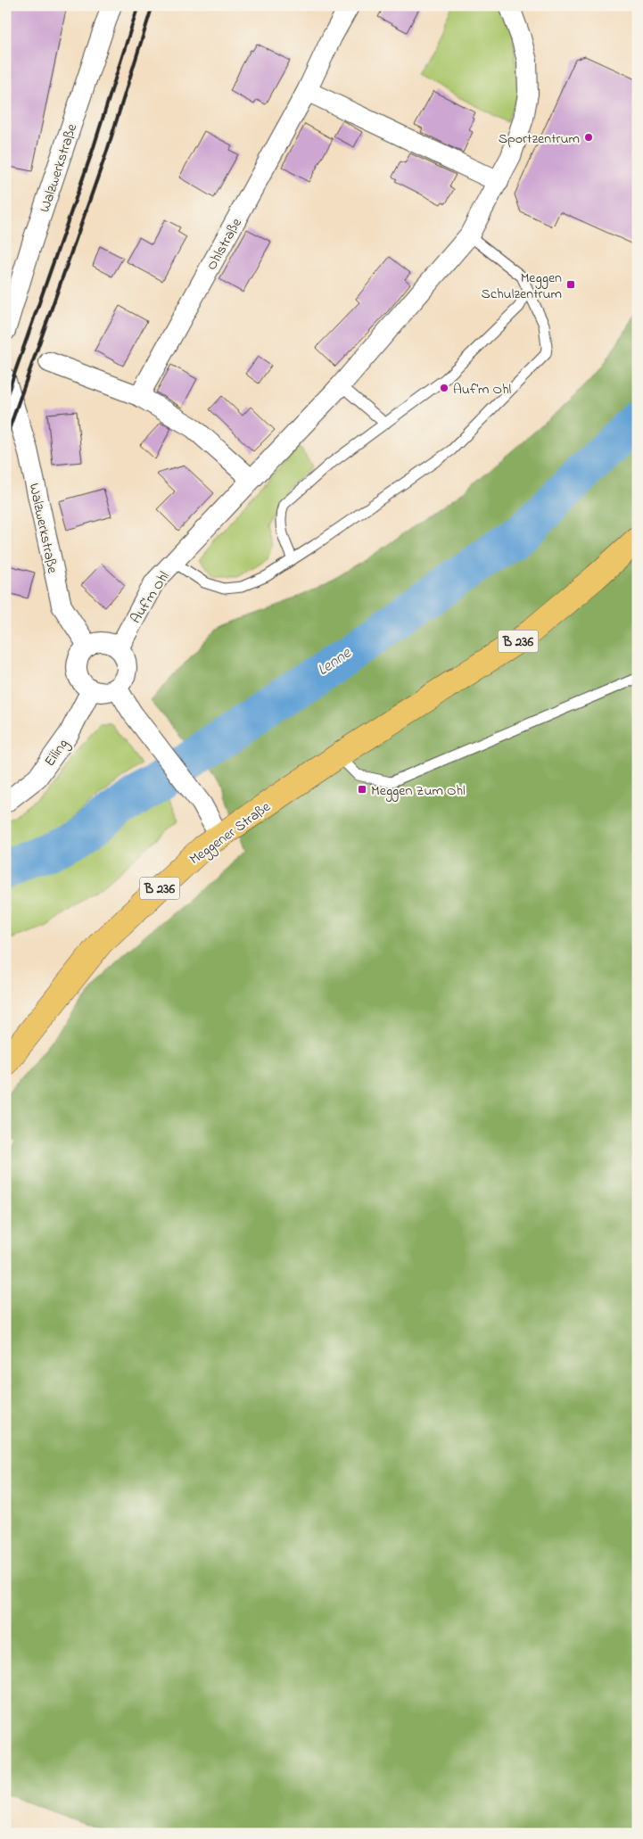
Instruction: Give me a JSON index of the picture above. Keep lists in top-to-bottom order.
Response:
{
  "streets": {
    "main road": ["B 236", "Meggener Straße"],
    "street": [
      "Walzwerkstraße",
      "Ohlstraße",
      "Auf'm Ohl",
      "Eiling"
    ]
  },
  "crossings": [
    ["Walzwerkstraße", "Auf'm Ohl"],
    ["Walzwerkstraße", "Eiling"],
    ["Auf'm Ohl", "Eiling"]
  ],
  "water": ["Lenne"],
  "places": {
    "other": ["Sportzentrum", "Auf'm Ohl"],
    "transit": ["Meggen Schulzentrum", "Meggen Zum Ohl"]
  }
}
